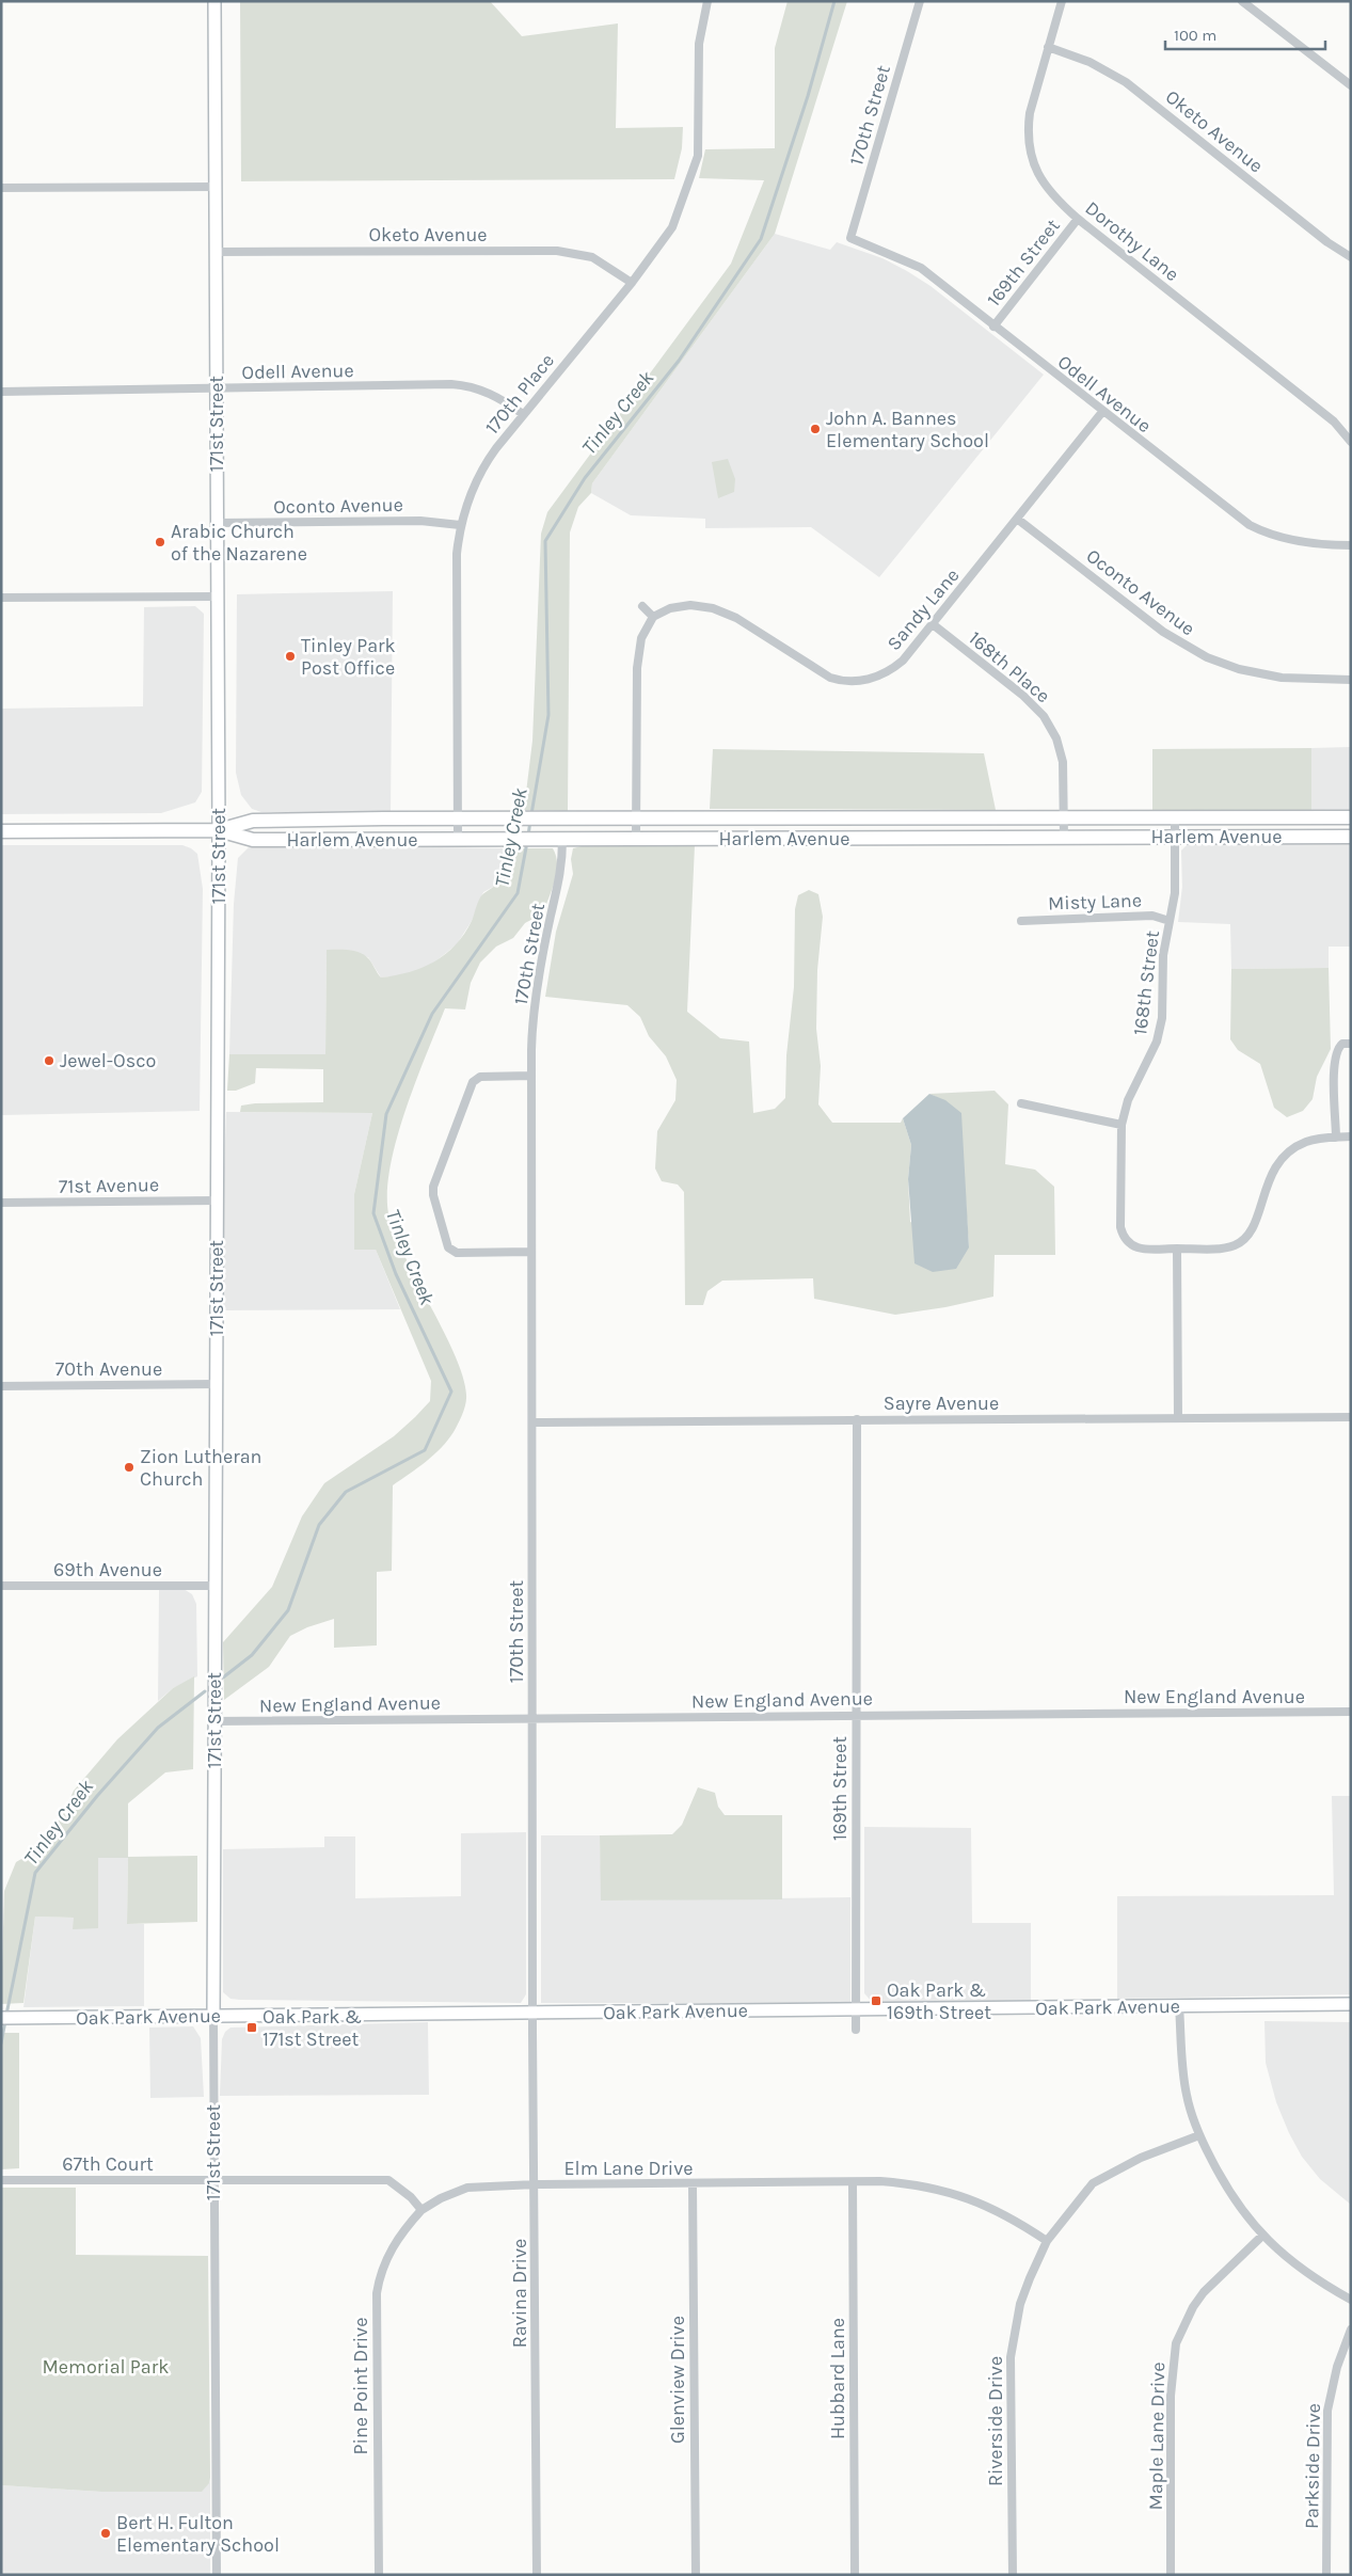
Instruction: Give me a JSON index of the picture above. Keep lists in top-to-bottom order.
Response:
{
  "streets": {
    "main road": ["Harlem Avenue"],
    "street": [
      "170th Street",
      "Oketo Avenue",
      "Dorothy Lane",
      "169th Street",
      "Odell Avenue",
      "170th Place",
      "171st Street",
      "Oconto Avenue",
      "Sandy Lane",
      "168th Place",
      "Misty Lane",
      "168th Street",
      "71st Avenue",
      "70th Avenue",
      "Sayre Avenue",
      "69th Avenue",
      "New England Avenue",
      "Oak Park Avenue",
      "67th Court",
      "Elm Lane Drive",
      "Ravina Drive",
      "Hubbard Lane",
      "Glenview Drive",
      "Pine Point Drive",
      "Riverside Drive",
      "Maple Lane Drive",
      "Parkside Drive"
    ]
  },
  "crossings": [
    ["170th Street", "Odell Avenue"],
    ["170th Street", "Harlem Avenue"],
    ["170th Street", "Sayre Avenue"],
    ["170th Street", "New England Avenue"],
    ["170th Street", "Oak Park Avenue"],
    ["170th Street", "Ravina Drive"],
    ["Oketo Avenue", "Dorothy Lane"],
    ["Oketo Avenue", "170th Place"],
    ["Oketo Avenue", "171st Street"],
    ["Dorothy Lane", "169th Street"],
    ["169th Street", "Odell Avenue"],
    ["169th Street", "Sayre Avenue"],
    ["169th Street", "New England Avenue"],
    ["169th Street", "Oak Park Avenue"],
    ["Odell Avenue", "170th Place"],
    ["Odell Avenue", "171st Street"],
    ["Odell Avenue", "Sandy Lane"],
    ["170th Place", "Oconto Avenue"],
    ["170th Place", "Harlem Avenue"],
    ["171st Street", "Oconto Avenue"],
    ["171st Street", "Harlem Avenue"],
    ["171st Street", "71st Avenue"],
    ["171st Street", "70th Avenue"],
    ["171st Street", "69th Avenue"],
    ["171st Street", "New England Avenue"],
    ["171st Street", "Oak Park Avenue"],
    ["171st Street", "67th Court"],
    ["Oconto Avenue", "Sandy Lane"],
    ["Sandy Lane", "168th Place"],
    ["168th Place", "Harlem Avenue"],
    ["Harlem Avenue", "168th Street"],
    ["Misty Lane", "168th Street"],
    ["Oak Park Avenue", "Ravina Drive"],
    ["Elm Lane Drive", "Ravina Drive"],
    ["Elm Lane Drive", "Hubbard Lane"],
    ["Elm Lane Drive", "Glenview Drive"],
    ["Elm Lane Drive", "Pine Point Drive"],
    ["Elm Lane Drive", "Riverside Drive"]
  ],
  "water": ["Tinley Creek"],
  "parks": ["Memorial Park"],
  "places": {
    "other": [
      "John A. Bannes Elementary School",
      "Arabic Church of the Nazarene",
      "Tinley Park Post Office",
      "Jewel-Osco",
      "Zion Lutheran Church",
      "Bert H. Fulton Elementary School"
    ],
    "transit": ["Oak Park & 169th Street", "Oak Park & 171st Street"]
  },
  "scale_bar": "100 m"
}
